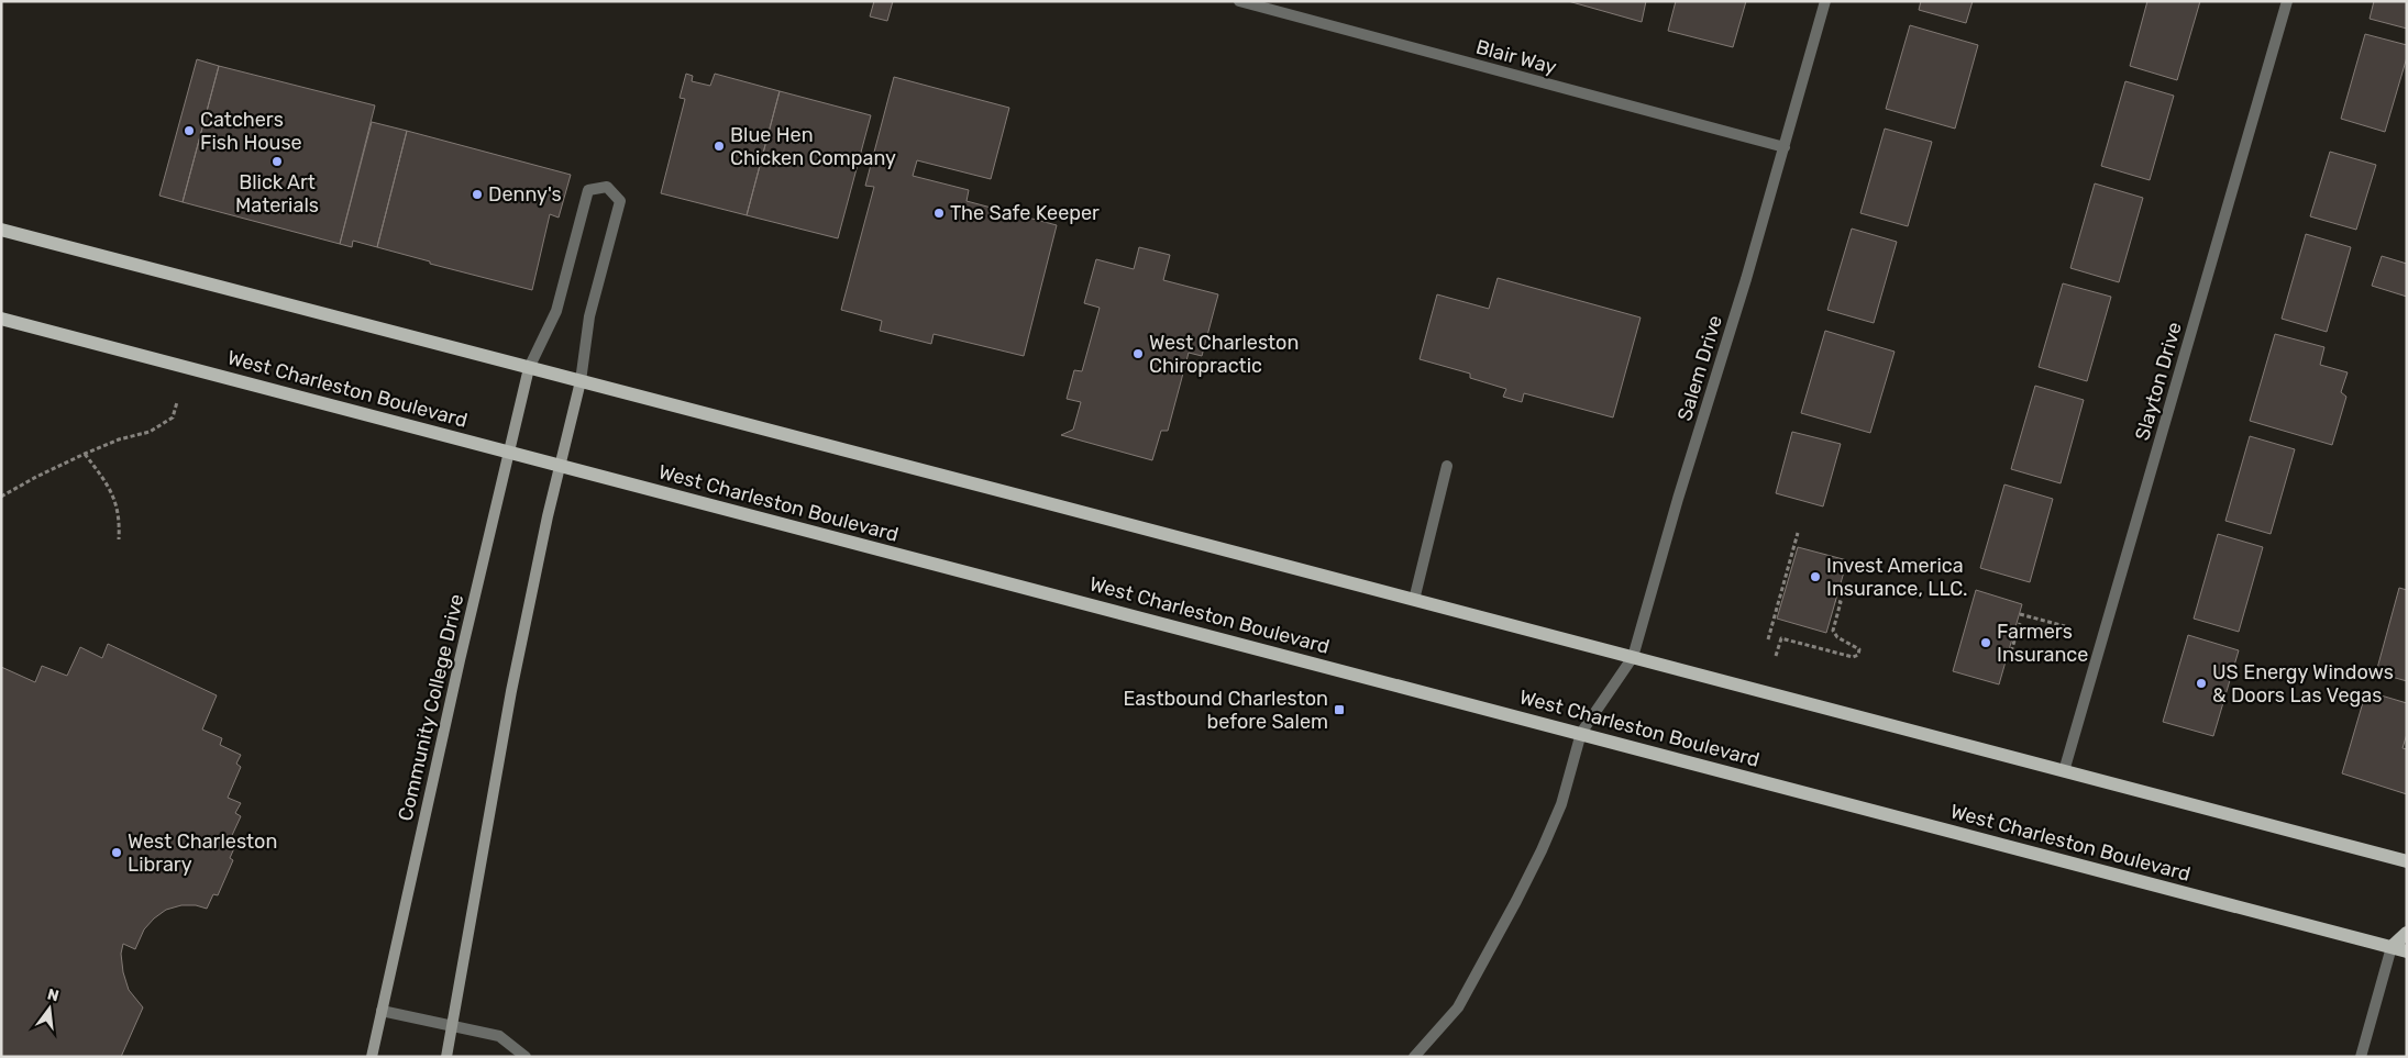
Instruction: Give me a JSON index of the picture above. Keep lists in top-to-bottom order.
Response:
{
  "streets": {
    "main road": ["West Charleston Boulevard"],
    "street": [
      "Blair Way",
      "Salem Drive",
      "Slayton Drive",
      "Community College Drive"
    ]
  },
  "crossings": [
    ["Blair Way", "Salem Drive"],
    ["Salem Drive", "West Charleston Boulevard"],
    ["West Charleston Boulevard", "Community College Drive"]
  ],
  "places": {
    "other": [
      "Catchers Fish House",
      "Blue Hen Chicken Company",
      "Blick Art Materials",
      "Denny's",
      "The Safe Keeper",
      "West Charleston Chiropractic",
      "Invest America Insurance, LLC.",
      "Farmers Insurance",
      "US Energy Windows & Doors Las Vegas",
      "West Charleston Library"
    ],
    "transit": ["Eastbound Charleston before Salem"]
  },
  "north": "top"
}
